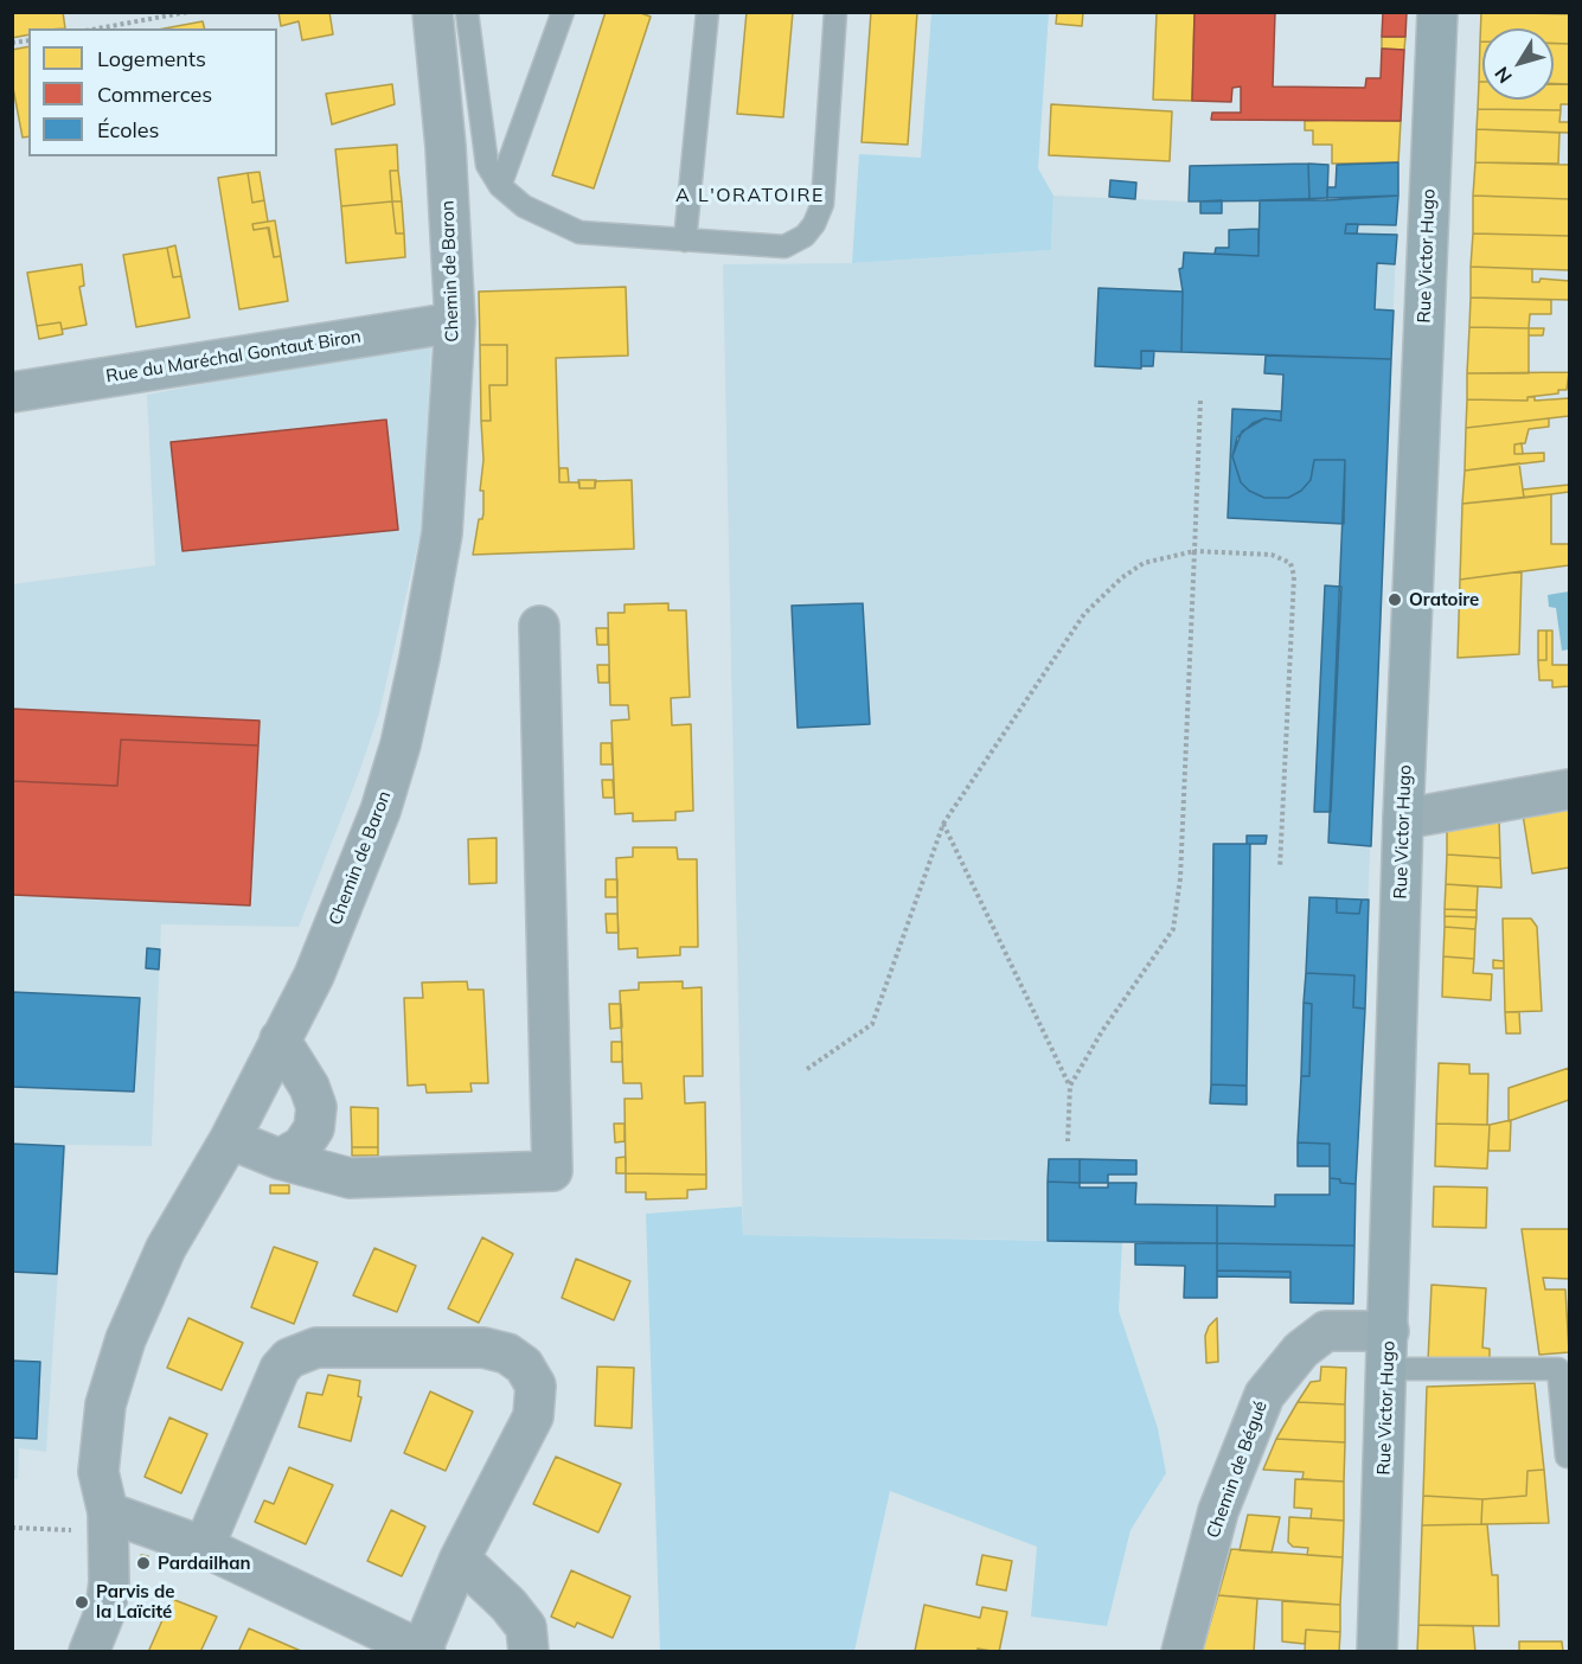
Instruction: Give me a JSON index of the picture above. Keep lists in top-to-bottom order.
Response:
{
  "streets": {
    "main road": ["Rue Victor Hugo"],
    "street": ["Chemin de Baron", "Rue du Maréchal Gontaut Biron", "Chemin de Bégué"]
  },
  "crossings": [
    ["Rue Victor Hugo", "Chemin de Bégué"],
    ["Chemin de Baron", "Rue du Maréchal Gontaut Biron"]
  ],
  "districts": ["A L'ORATOIRE"],
  "places": ["Oratoire", "Pardailhan", "Parvis de la Laïcité"],
  "legend": ["Logements", "Commerces", "Écoles"],
  "north": "bottom left"
}
